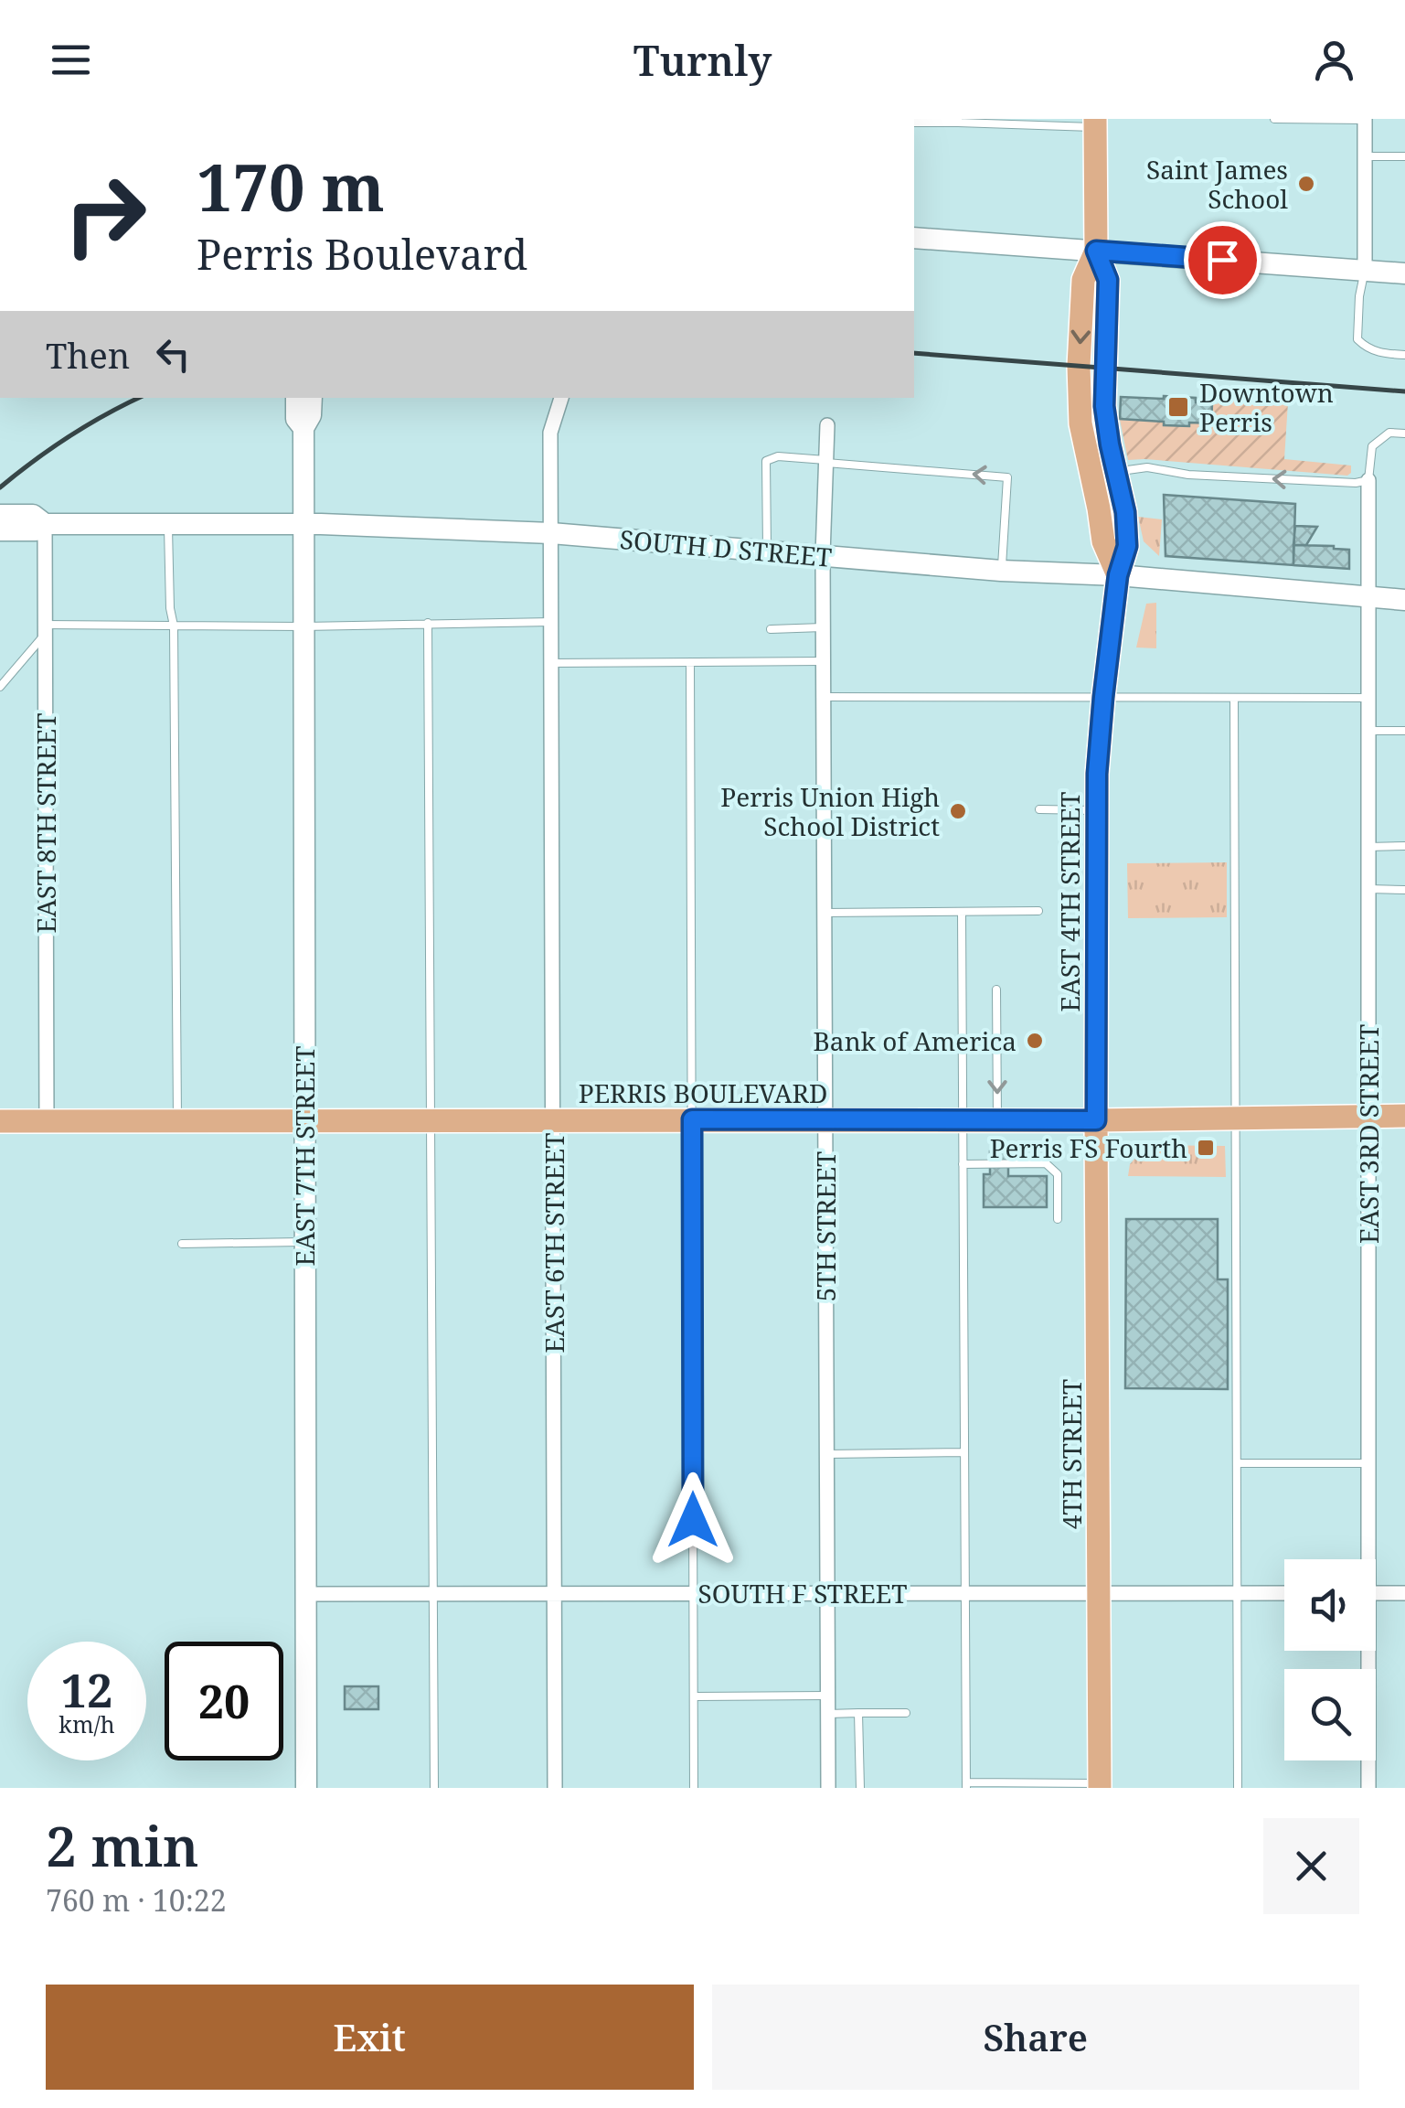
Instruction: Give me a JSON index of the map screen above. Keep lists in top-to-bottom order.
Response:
{
  "streets": {
    "main road": ["EAST 4TH STREET", "PERRIS BOULEVARD", "4TH STREET"],
    "street": [
      "SOUTH D STREET",
      "EAST 8TH STREET",
      "EAST 3RD STREET",
      "EAST 7TH STREET",
      "5TH STREET",
      "EAST 6TH STREET",
      "SOUTH F STREET"
    ]
  },
  "crossings": [
    ["SOUTH D STREET", "EAST 8TH STREET"],
    ["SOUTH D STREET", "EAST 4TH STREET"],
    ["SOUTH D STREET", "EAST 3RD STREET"],
    ["SOUTH D STREET", "EAST 7TH STREET"],
    ["SOUTH D STREET", "5TH STREET"],
    ["SOUTH D STREET", "EAST 6TH STREET"],
    ["EAST 8TH STREET", "PERRIS BOULEVARD"],
    ["EAST 4TH STREET", "PERRIS BOULEVARD"],
    ["EAST 4TH STREET", "4TH STREET"],
    ["PERRIS BOULEVARD", "EAST 3RD STREET"],
    ["PERRIS BOULEVARD", "EAST 7TH STREET"],
    ["PERRIS BOULEVARD", "5TH STREET"],
    ["PERRIS BOULEVARD", "EAST 6TH STREET"],
    ["PERRIS BOULEVARD", "4TH STREET"],
    ["EAST 7TH STREET", "SOUTH F STREET"],
    ["5TH STREET", "SOUTH F STREET"],
    ["EAST 6TH STREET", "SOUTH F STREET"],
    ["4TH STREET", "SOUTH F STREET"]
  ],
  "places": {
    "other": ["Saint James School", "Perris Union High School District", "Bank of America"],
    "transit": ["Downtown Perris", "Perris FS Fourth"]
  },
  "page": {
    "header": "Turnly",
    "turn": ["170 m", "Perris Boulevard"],
    "then": "Then",
    "speed": "12 km/h",
    "limit": "20",
    "heading": ["2 min", "760 m · 10:22"],
    "buttons": ["Exit", "Share"]
  }
}
